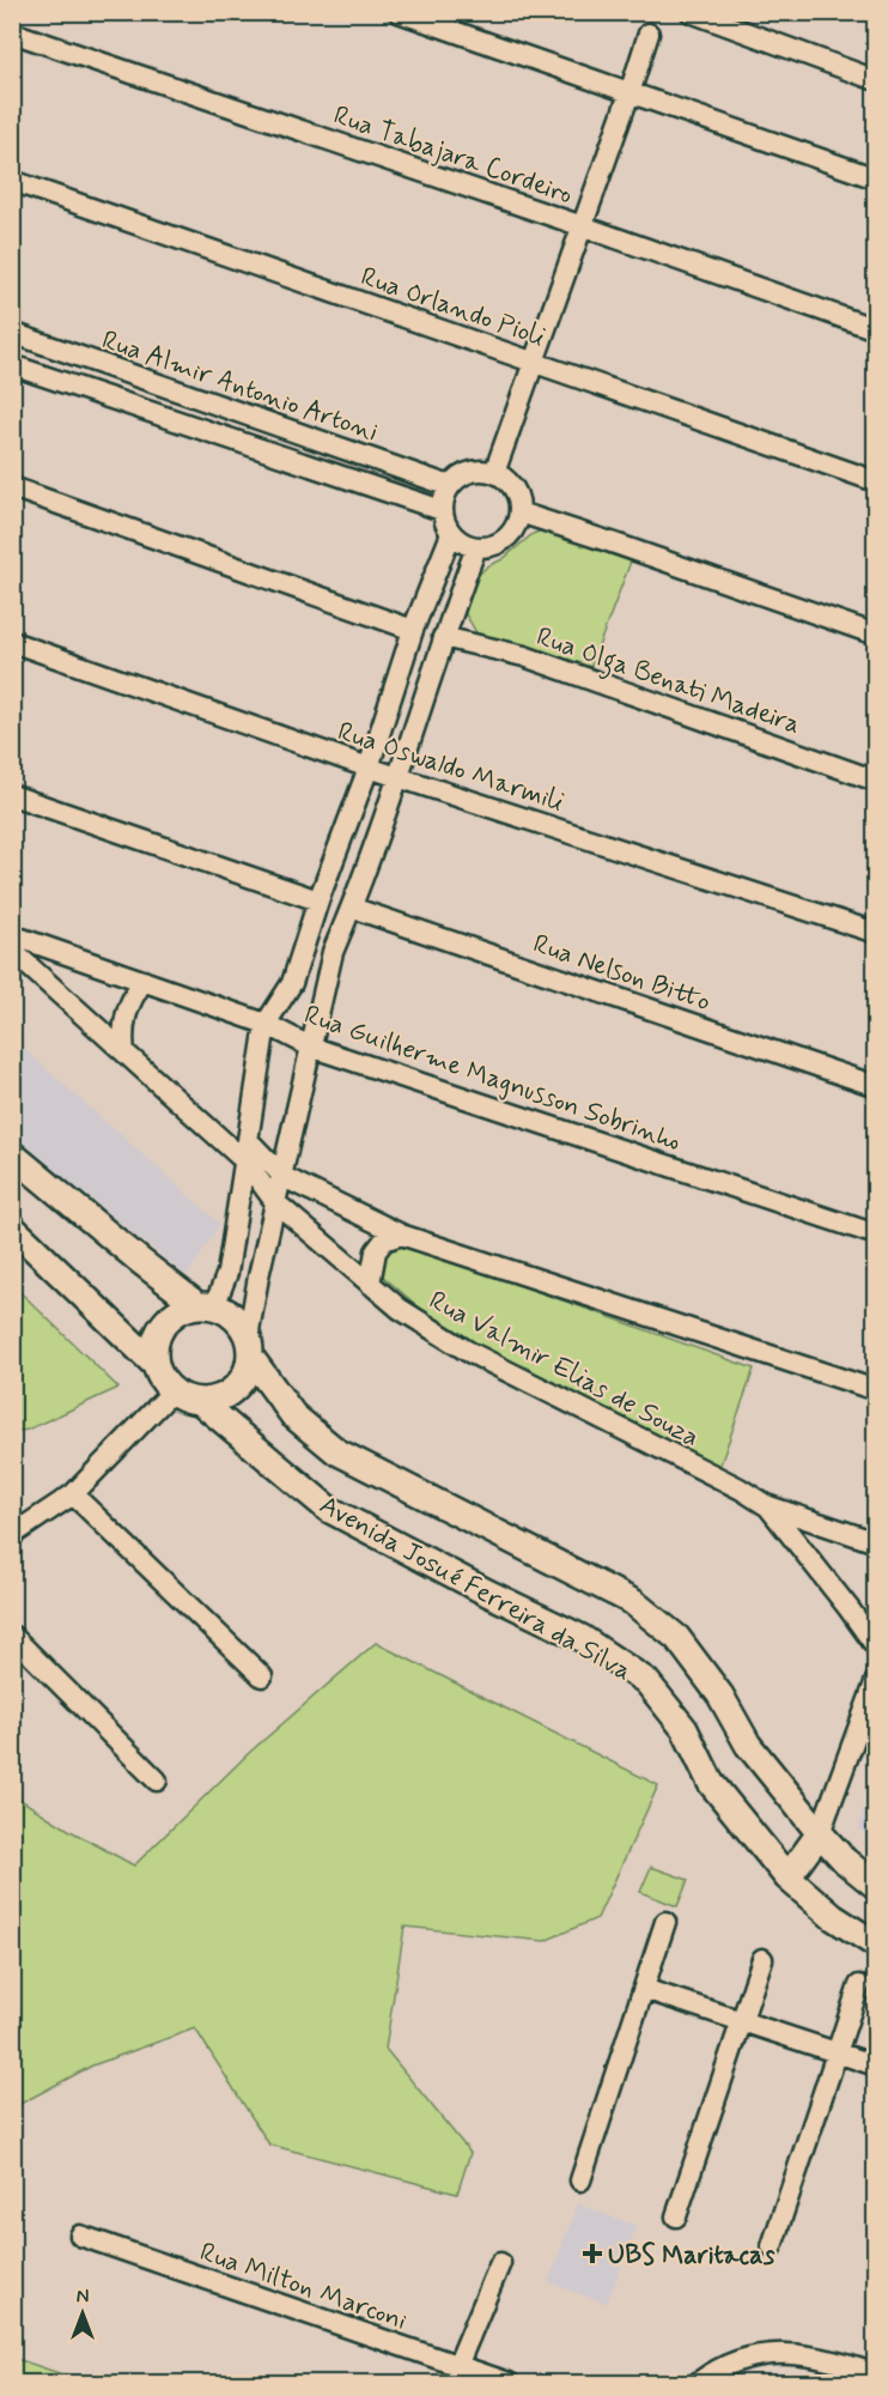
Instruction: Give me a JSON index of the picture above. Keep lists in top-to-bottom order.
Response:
{
  "streets": {
    "main road": ["Avenida Josué Ferreira da Silva"],
    "street": [
      "Rua Tabajara Cordeiro",
      "Rua Orlando Pioli",
      "Rua Almir Antonio Artoni",
      "Rua Olga Benati Madeira",
      "Rua Oswaldo Marmili",
      "Rua Nelson Bitto",
      "Rua Guilherme Magnusson Sobrinho",
      "Rua Valmir Elias de Souza",
      "Rua Milton Marconi"
    ]
  },
  "places": {
    "health": ["UBS Maritacas"]
  },
  "north": "top"
}
